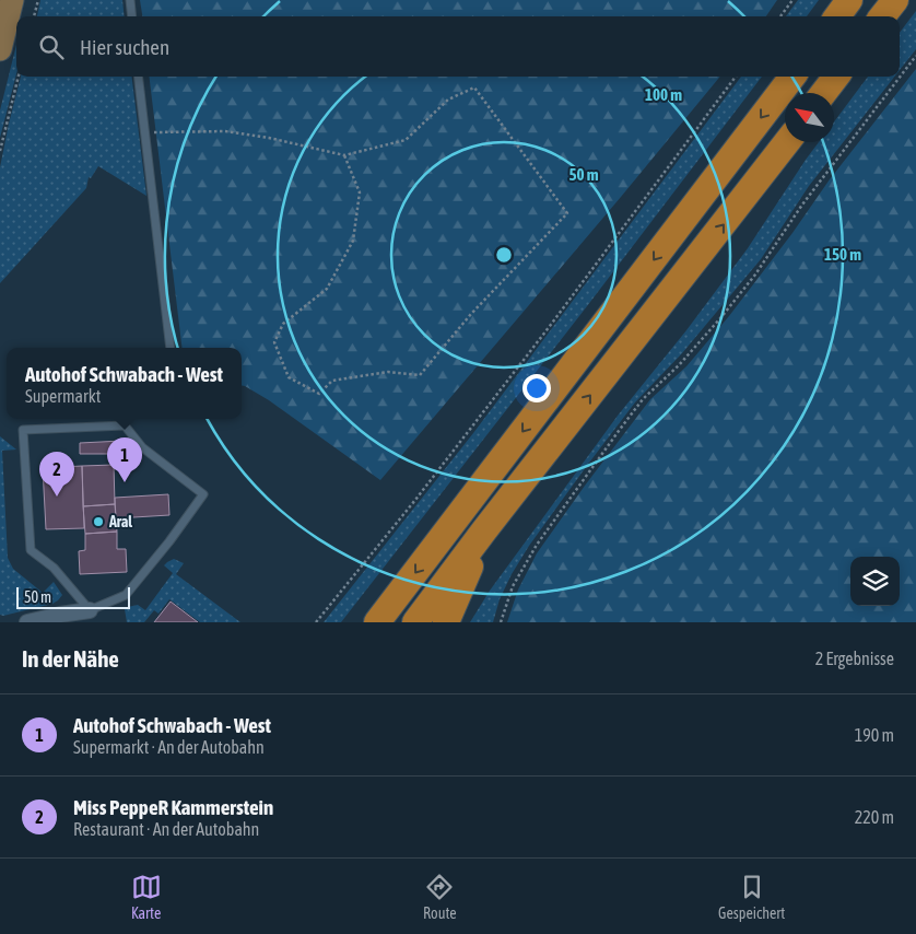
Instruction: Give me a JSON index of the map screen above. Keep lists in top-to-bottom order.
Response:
{
  "places": ["Aral"],
  "scale_bar": "50 m",
  "north": "top left",
  "page": {
    "search": "Hier suchen",
    "popup": ["Autohof Schwabach - West", "Supermarkt"],
    "pins": ["1", "2"],
    "scale": "50 m",
    "heading": ["In der Nähe", "2 Ergebnisse"],
    "list": [
      {
        "mark": "1",
        "name": "Autohof Schwabach - West",
        "note": "Supermarkt · An der Autobahn",
        "value": "190 m"
      },
      {
        "mark": "2",
        "name": "Miss PeppeR Kammerstein",
        "note": "Restaurant · An der Autobahn",
        "value": "220 m"
      }
    ],
    "nav": ["Karte", "Route", "Gespeichert"]
  },
  "rings": ["100 m", "50 m", "150 m"]
}
